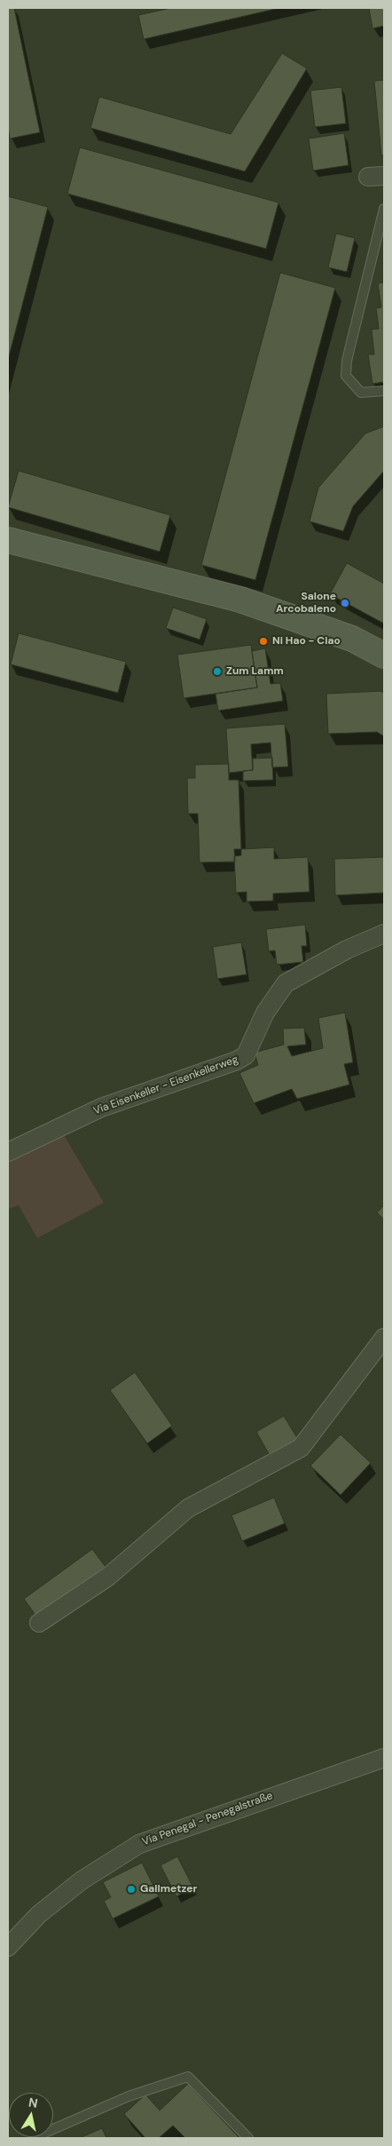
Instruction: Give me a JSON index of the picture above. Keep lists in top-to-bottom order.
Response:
{
  "streets": {
    "street": ["Via Eisenkeller - Eisenkellerweg", "Via Penegal - Penegalstraße"]
  },
  "places": [
    "Salone Arcobaleno",
    "Ni Hao - Ciao",
    "Zum Lamm",
    "Gallmetzer"
  ],
  "north": "top"
}
